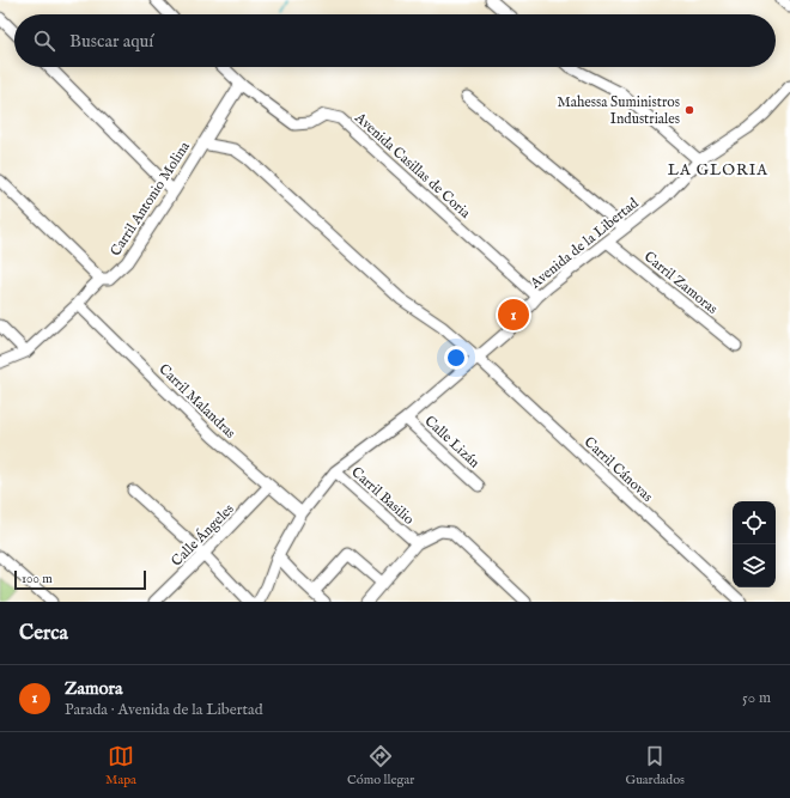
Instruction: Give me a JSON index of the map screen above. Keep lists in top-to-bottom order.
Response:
{
  "streets": {
    "street": [
      "Avenida Casillas de Coria",
      "Carril Antonio Molina",
      "Avenida de la Libertad",
      "Carril Zamoras",
      "Carril Malandras",
      "Calle Lizán",
      "Carril Cánovas",
      "Carril Basilio",
      "Calle Ángeles"
    ]
  },
  "crossings": [
    ["Avenida Casillas de Coria", "Carril Antonio Molina"],
    ["Avenida Casillas de Coria", "Avenida de la Libertad"],
    ["Carril Antonio Molina", "Carril Malandras"],
    ["Carril Antonio Molina", "Carril Cánovas"],
    ["Avenida de la Libertad", "Carril Zamoras"],
    ["Avenida de la Libertad", "Carril Malandras"],
    ["Avenida de la Libertad", "Calle Lizán"],
    ["Avenida de la Libertad", "Carril Cánovas"],
    ["Avenida de la Libertad", "Carril Basilio"],
    ["Carril Malandras", "Calle Ángeles"]
  ],
  "districts": ["LA GLORIA"],
  "places": ["Mahessa Suministros Industriales"],
  "scale_bar": "100 m",
  "page": {
    "search": "Buscar aquí",
    "pins": "1",
    "scale": "100 m",
    "heading": "Cerca",
    "list": [
      {
        "mark": "1",
        "name": "Zamora",
        "note": "Parada · Avenida de la Libertad",
        "value": "50 m"
      }
    ],
    "nav": ["Mapa", "Cómo llegar", "Guardados"]
  }
}
